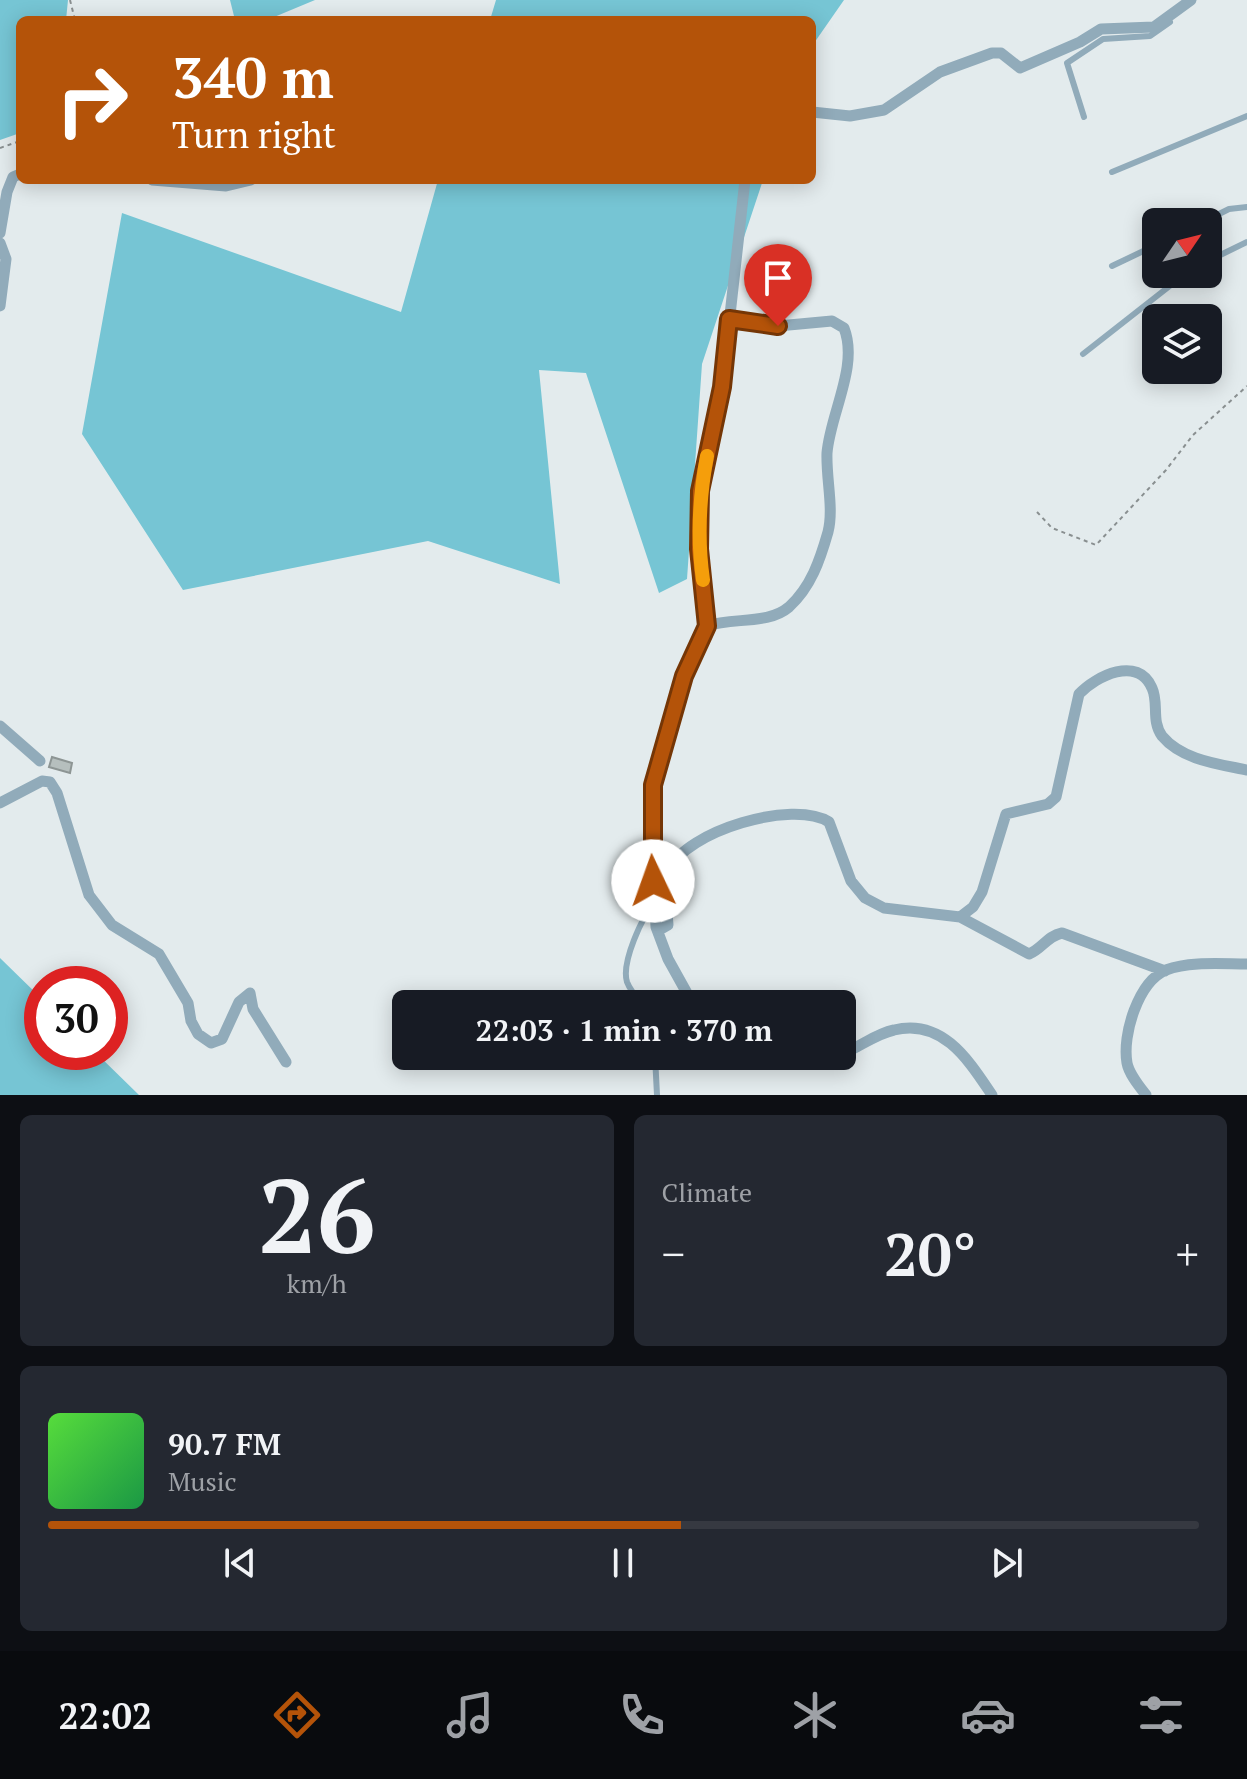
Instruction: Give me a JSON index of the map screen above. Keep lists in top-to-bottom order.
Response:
{
  "north": "top right",
  "page": {
    "turn": ["340 m", "Turn right"],
    "limit": "30",
    "trip": "22:03 · 1 min · 370 m",
    "tile": [
      ["26", "km/h"],
      "Climate"
    ],
    "heat": ["−", "20°", "+"],
    "song": ["90.7 FM", "Music"],
    "tabs": "22:02"
  }
}
